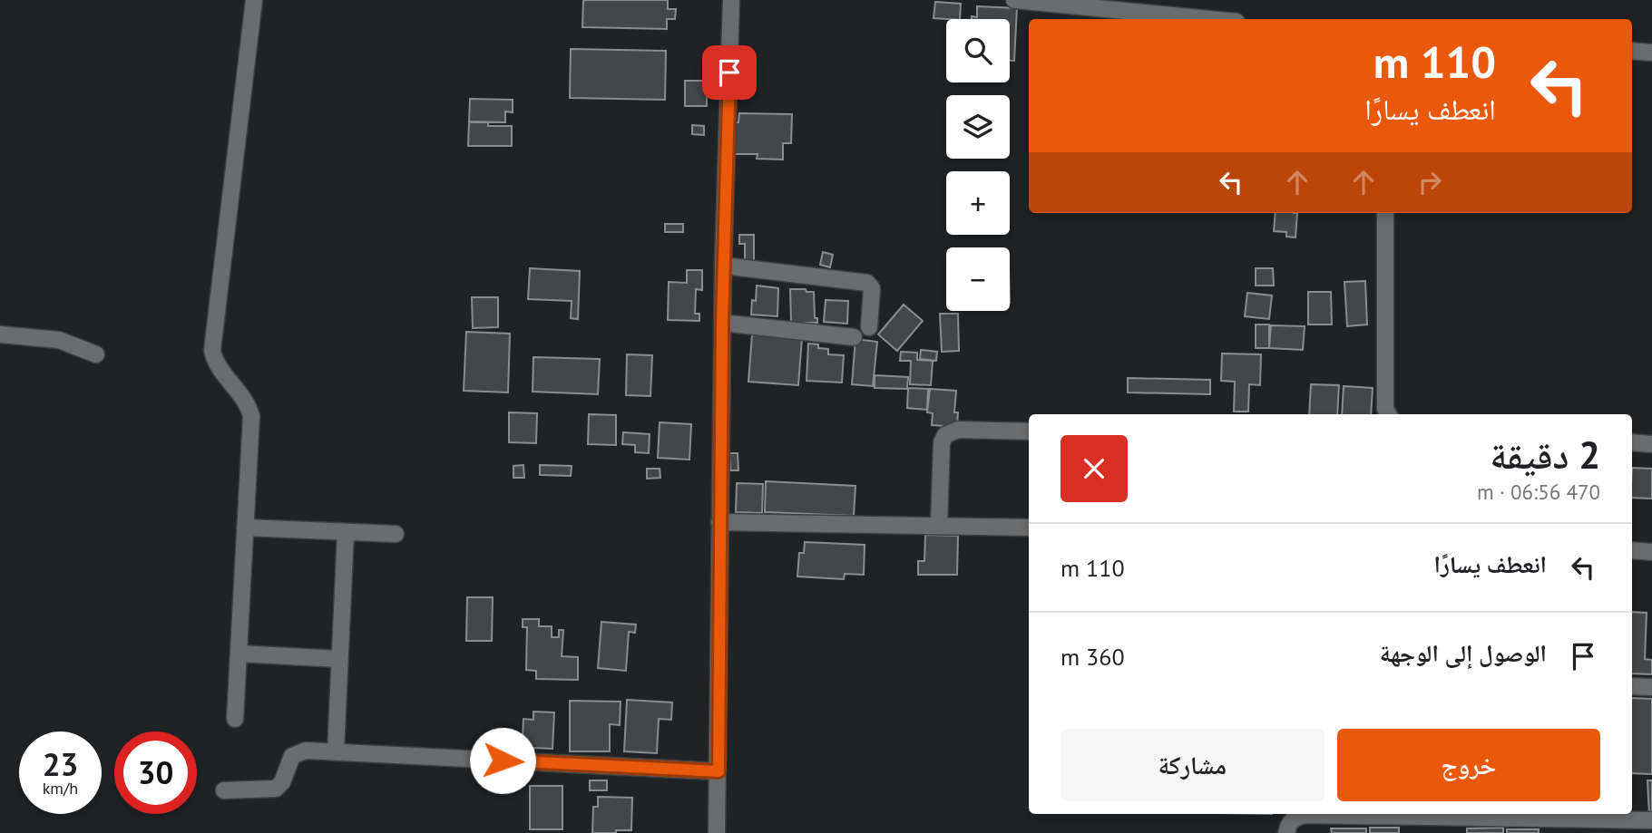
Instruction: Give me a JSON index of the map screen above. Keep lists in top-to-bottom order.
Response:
{
  "page": {
    "map_buttons": ["+", "−"],
    "turn": ["110 m", "انعطف يسارًا"],
    "heading": ["2 دقيقة", "470 m · 06:56"],
    "list": [
      {
        "name": "انعطف يسارًا",
        "value": "110 m"
      },
      {
        "name": "الوصول إلى الوجهة",
        "value": "360 m"
      }
    ],
    "buttons": ["خروج", "مشاركة"],
    "speed": "23 km/h",
    "limit": "30"
  }
}
